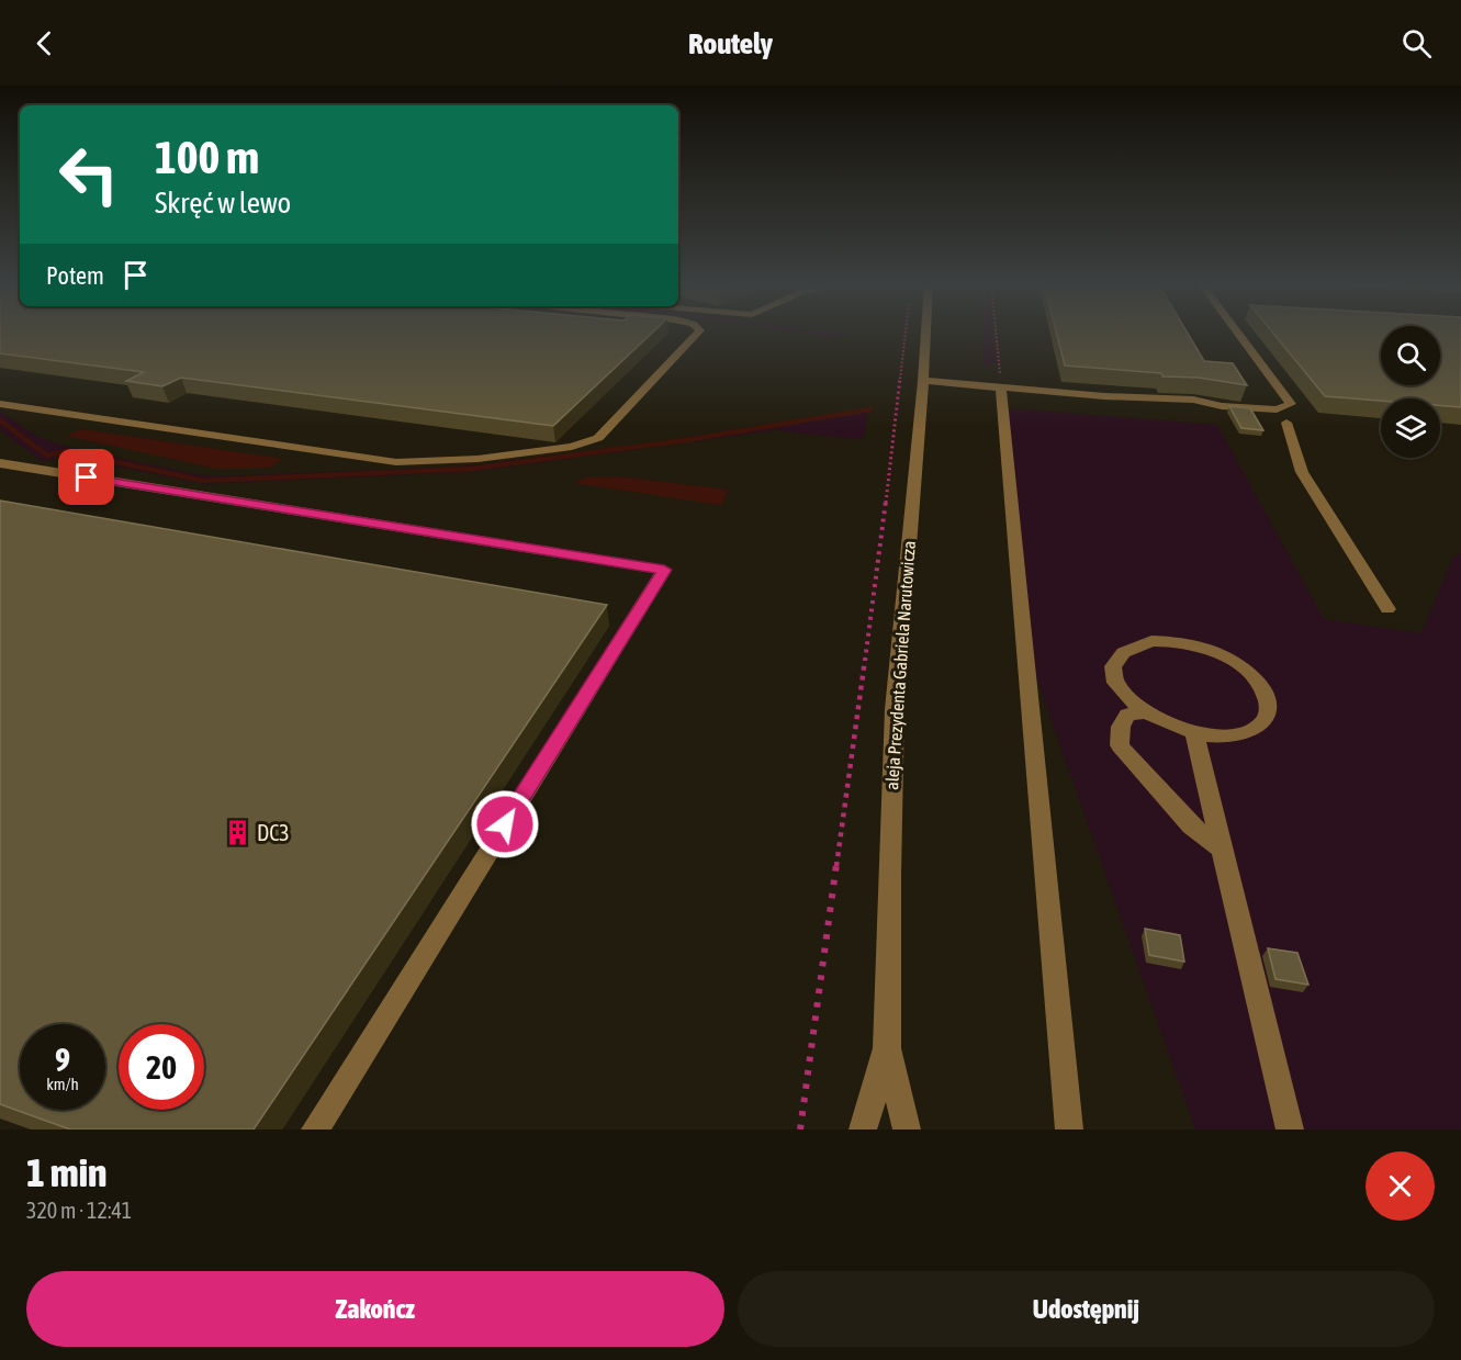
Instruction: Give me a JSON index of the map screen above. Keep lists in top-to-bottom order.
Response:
{
  "streets": {
    "street": ["aleja Prezydenta Gabriela Narutowicza"]
  },
  "places": {
    "building": ["DC3"]
  },
  "page": {
    "header": "Routely",
    "turn": ["100 m", "Skręć w lewo"],
    "then": "Potem",
    "speed": "9 km/h",
    "limit": "20",
    "heading": ["1 min", "320 m · 12:41"],
    "buttons": ["Zakończ", "Udostępnij"]
  }
}
